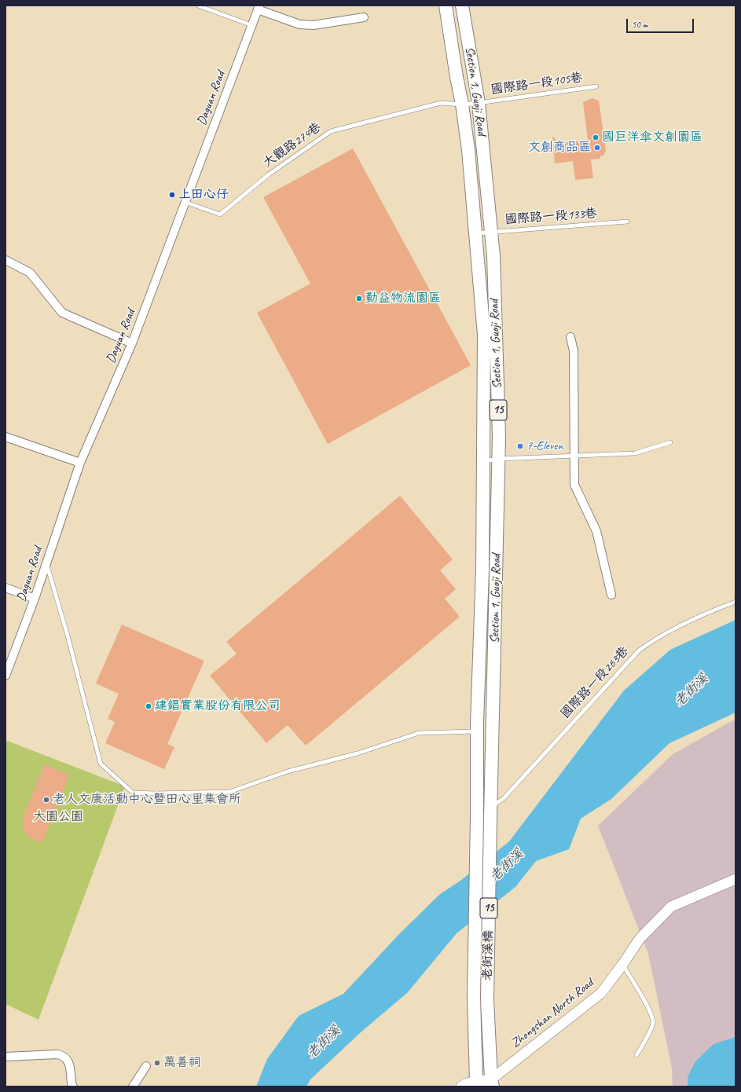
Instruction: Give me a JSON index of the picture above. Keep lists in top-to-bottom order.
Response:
{
  "streets": {
    "main road": ["Section 1, Guoji Road", "15", "老街溪橋"],
    "street": ["Daguan Road", "Zhongshan North Road"],
    "lane": [
      "國際路一段105巷",
      "大觀路274巷",
      "國際路一段133巷",
      "國際路一段263巷"
    ]
  },
  "crossings": [
    ["國際路一段105巷", "Section 1, Guoji Road"],
    ["國際路一段105巷", "大觀路274巷"],
    ["Section 1, Guoji Road", "大觀路274巷"],
    ["Section 1, Guoji Road", "國際路一段133巷"],
    ["Section 1, Guoji Road", "國際路一段263巷"],
    ["Section 1, Guoji Road", "老街溪橋"],
    ["Daguan Road", "大觀路274巷"],
    ["國際路一段263巷", "老街溪橋"],
    ["老街溪橋", "Zhongshan North Road"]
  ],
  "water": ["老街溪"],
  "parks": ["大園公園"],
  "places": [
    "國巨洋傘文創園區",
    "文創商品區",
    "上田心仔",
    "勤益物流園區",
    "7-Eleven",
    "建錩實業股份有限公司",
    "老人文康活動中心暨田心里集會所",
    "萬善祠"
  ],
  "scale_bar": "50 m"
}
